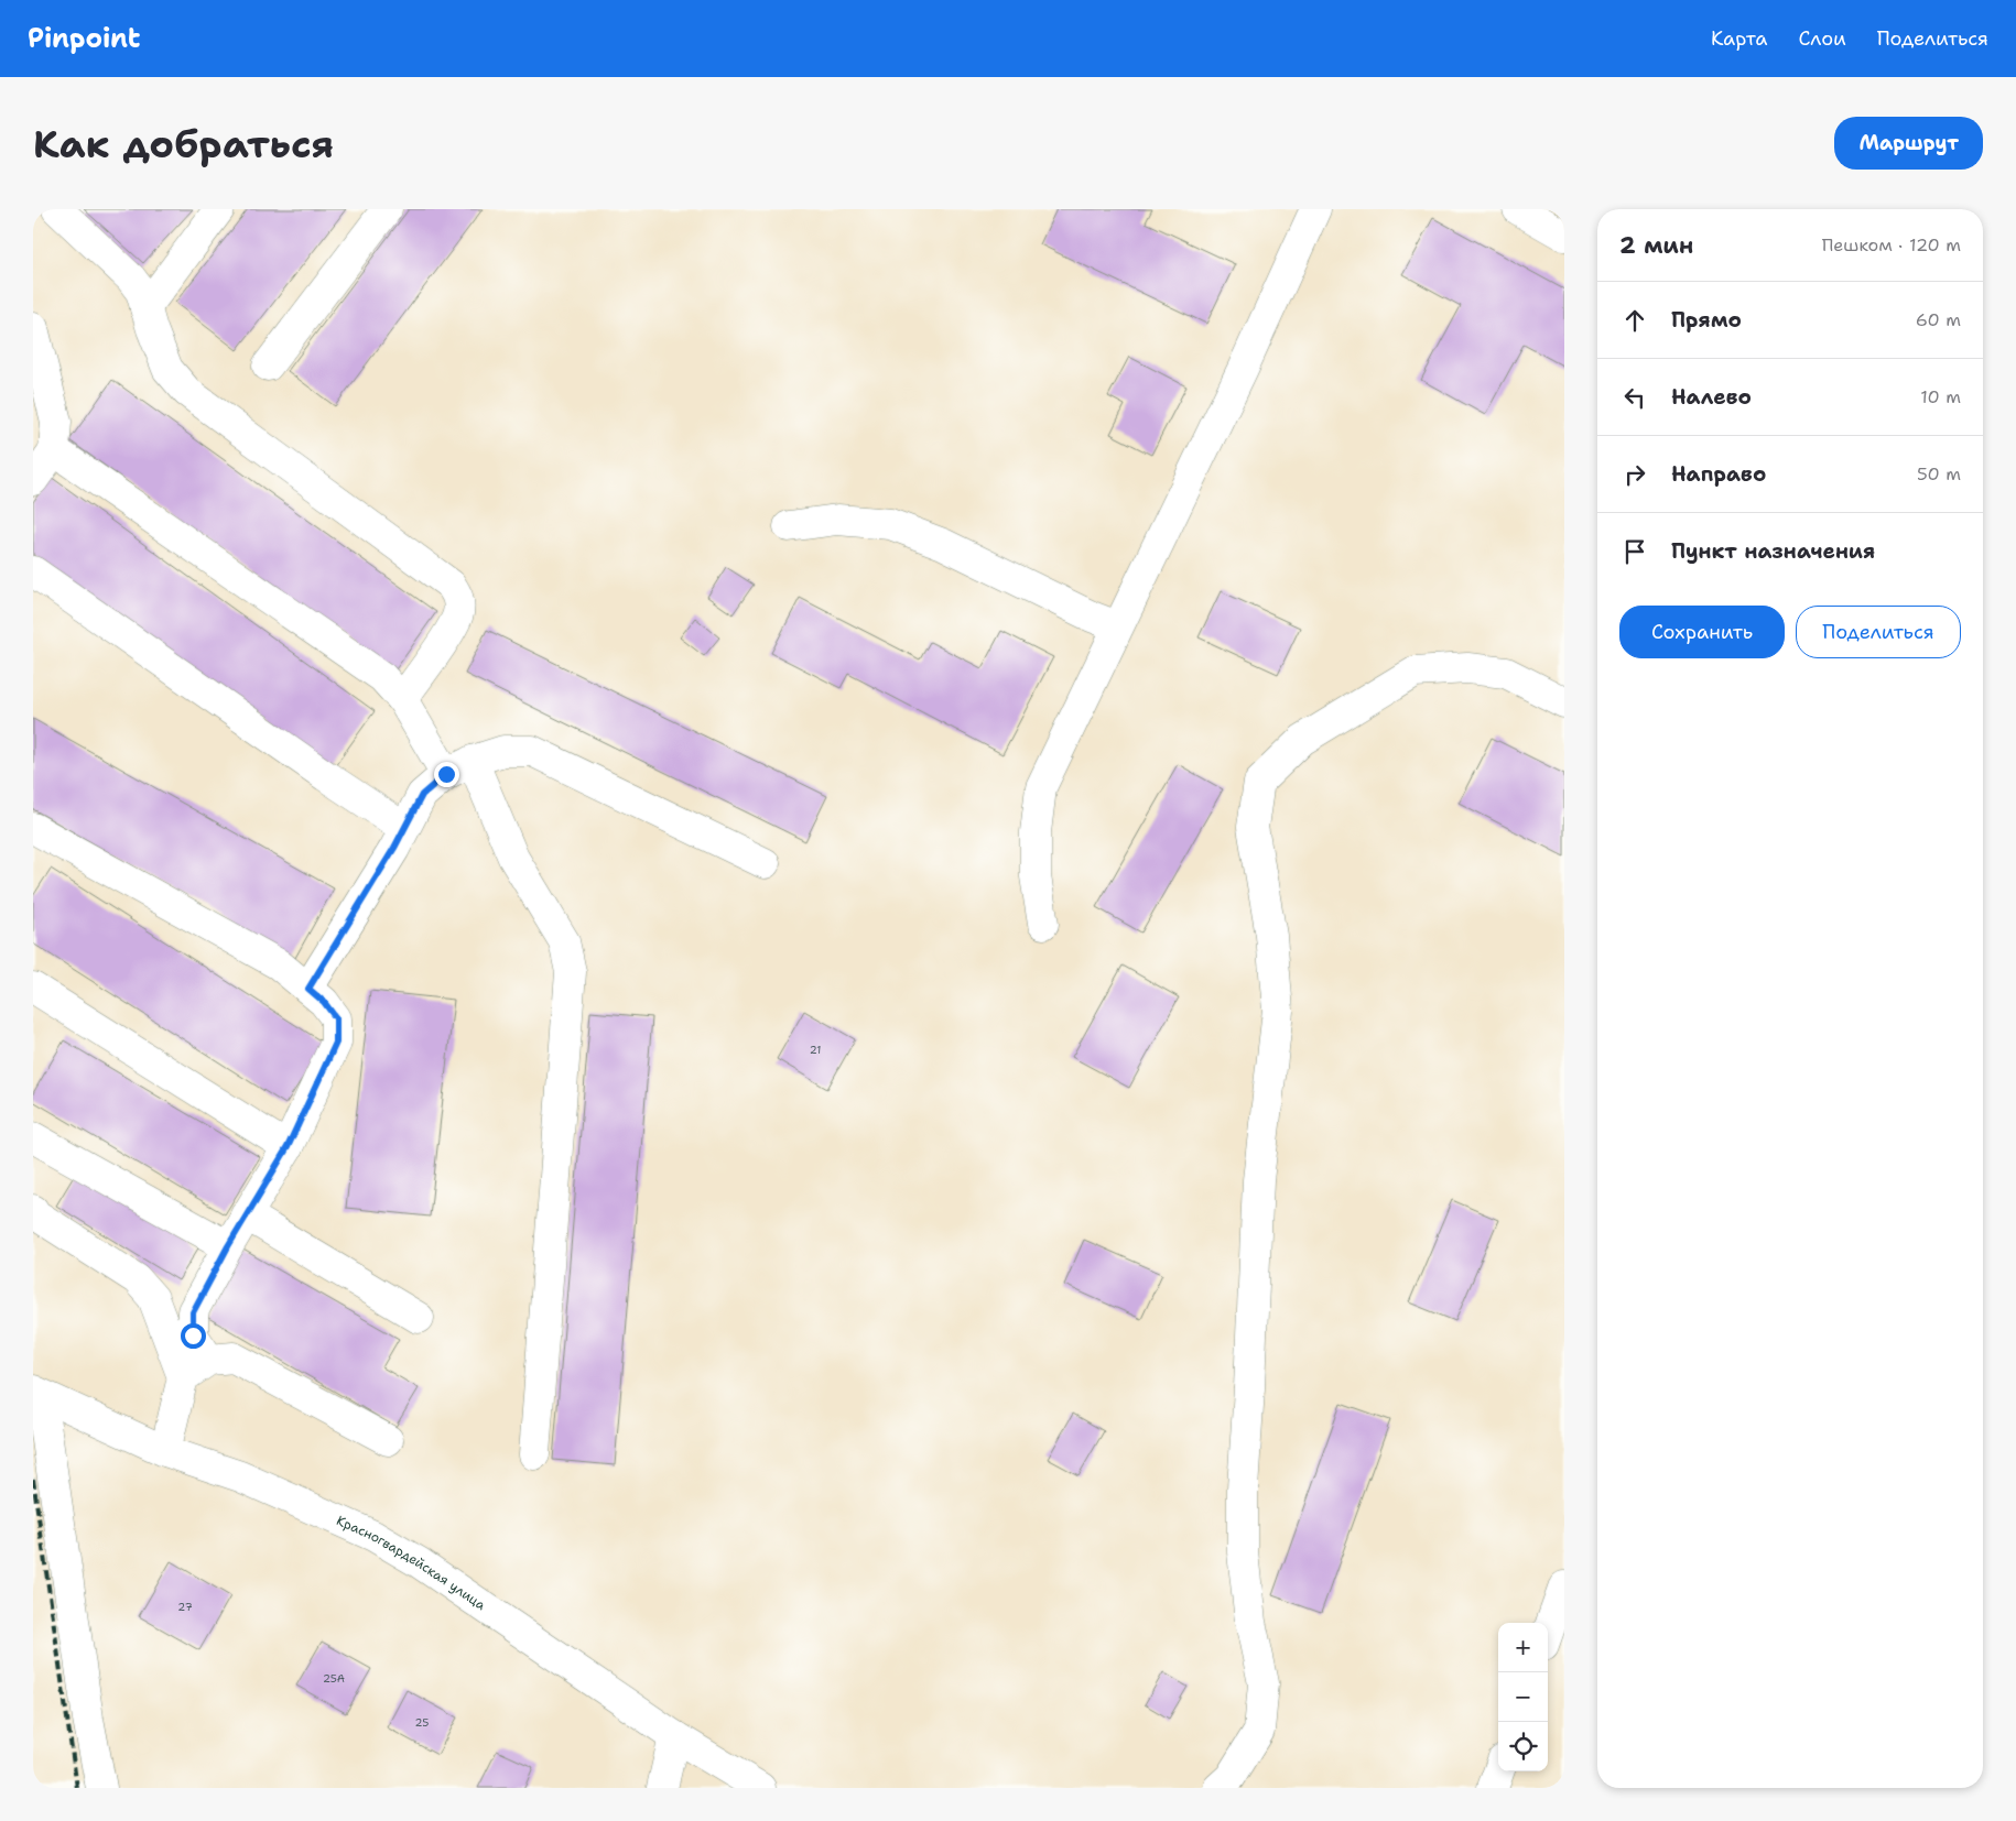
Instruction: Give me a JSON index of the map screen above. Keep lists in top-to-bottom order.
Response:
{
  "streets": {
    "main road": ["Красногвардейская улица"]
  },
  "house_numbers": [
    "21",
    "27",
    "25А",
    "25"
  ],
  "page": {
    "header": "Pinpoint",
    "nav": ["Карта", "Слои", "Поделиться"],
    "buttons": [
      "Маршрут",
      ["Сохранить", "Поделиться"]
    ],
    "title": "Как добраться",
    "heading": ["2 мин", "Пешком · 120 m"],
    "list": [
      ["Прямо", "60 m"],
      ["Налево", "10 m"],
      ["Направо", "50 m"],
      "Пункт назначения"
    ],
    "map_buttons": ["+", "−"]
  }
}
